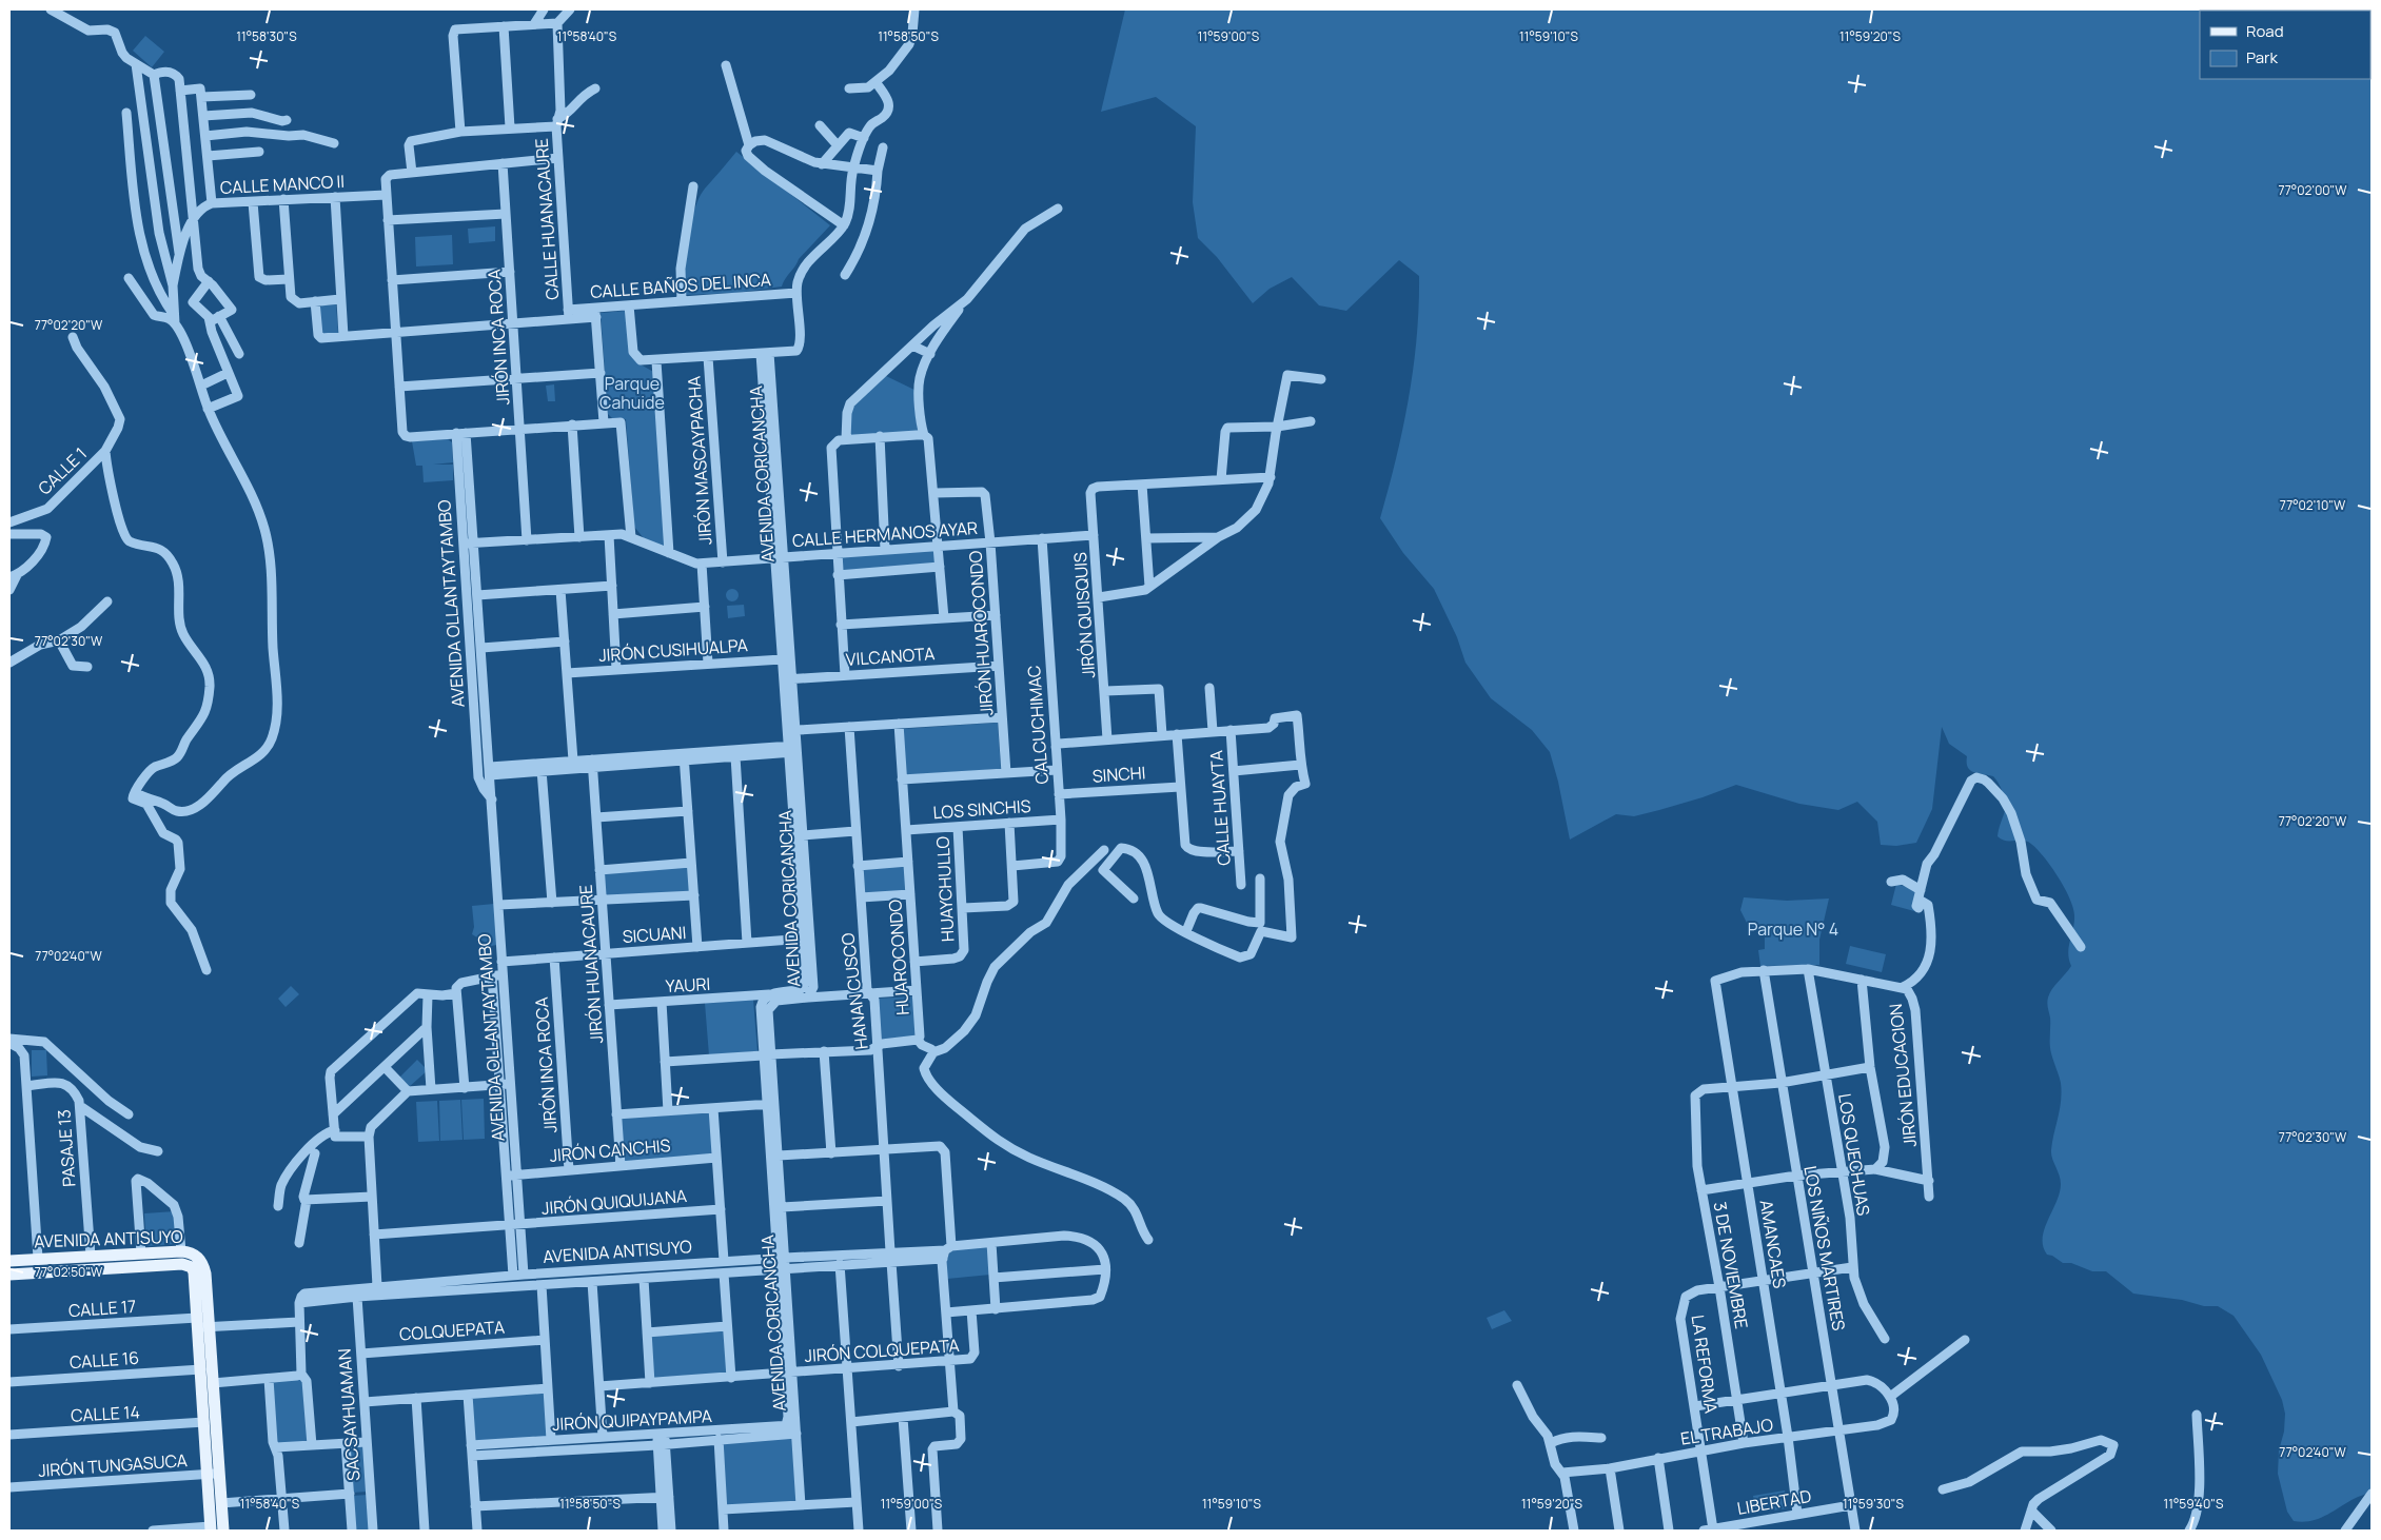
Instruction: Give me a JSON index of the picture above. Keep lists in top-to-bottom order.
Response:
{
  "streets": {
    "main road": ["AVENIDA ANTISUYO"],
    "street": [
      "CALLE MANCO II",
      "CALLE HUANACAURE",
      "CALLE BAÑOS DEL INCA",
      "JIRÓN INCA ROCA",
      "JIRÓN MASCAYPACHA",
      "CALLE 1",
      "AVENIDA CORICANCHA",
      "CALLE HERMANOS AYAR",
      "AVENIDA OLLANTAYTAMBO",
      "JIRÓN QUISQUIS",
      "JIRÓN HUAROCONDO",
      "JIRÓN CUSIHUALPA",
      "VILCANOTA",
      "CALCUCHIMAC",
      "SINCHI",
      "CALLE HUAYTA",
      "LOS SINCHIS",
      "HUAYCHULLO",
      "SICUANI",
      "HUAROCONDO",
      "JIRÓN HUANACAURE",
      "YAURI",
      "HANAN CUSCO",
      "JIRÓN EDUCACION",
      "PASAJE 13",
      "JIRÓN CANCHIS",
      "LOS QUECHUAS",
      "JIRÓN QUIQUIJANA",
      "AMANCAES",
      "LOS NIÑOS MARTIRES",
      "3 DE NOVIEMBRE",
      "CALLE 17",
      "COLQUEPATA",
      "JIRÓN COLQUEPATA",
      "CALLE 16",
      "LA REFORMA",
      "CALLE 14",
      "SACSAYHUAMAN",
      "JIRÓN QUIPAYPAMPA",
      "EL TRABAJO",
      "JIRÓN TUNGASUCA",
      "LIBERTAD"
    ]
  },
  "crossings": [
    ["CALLE HUANACAURE", "CALLE BAÑOS DEL INCA"],
    ["CALLE BAÑOS DEL INCA", "JIRÓN INCA ROCA"],
    ["JIRÓN INCA ROCA", "CALLE HERMANOS AYAR"],
    ["JIRÓN INCA ROCA", "SICUANI"],
    ["JIRÓN INCA ROCA", "JIRÓN CANCHIS"],
    ["JIRÓN MASCAYPACHA", "CALLE HERMANOS AYAR"],
    ["AVENIDA CORICANCHA", "CALLE HERMANOS AYAR"],
    ["AVENIDA CORICANCHA", "JIRÓN CUSIHUALPA"],
    ["AVENIDA CORICANCHA", "VILCANOTA"],
    ["AVENIDA CORICANCHA", "SICUANI"],
    ["AVENIDA CORICANCHA", "HUAROCONDO"],
    ["AVENIDA CORICANCHA", "YAURI"],
    ["AVENIDA CORICANCHA", "AVENIDA ANTISUYO"],
    ["AVENIDA CORICANCHA", "JIRÓN COLQUEPATA"],
    ["AVENIDA CORICANCHA", "JIRÓN QUIPAYPAMPA"],
    ["CALLE HERMANOS AYAR", "AVENIDA OLLANTAYTAMBO"],
    ["CALLE HERMANOS AYAR", "JIRÓN QUISQUIS"],
    ["CALLE HERMANOS AYAR", "JIRÓN HUAROCONDO"],
    ["CALLE HERMANOS AYAR", "CALCUCHIMAC"],
    ["AVENIDA OLLANTAYTAMBO", "SICUANI"],
    ["AVENIDA OLLANTAYTAMBO", "JIRÓN CANCHIS"],
    ["AVENIDA OLLANTAYTAMBO", "JIRÓN QUIQUIJANA"],
    ["AVENIDA OLLANTAYTAMBO", "AVENIDA ANTISUYO"],
    ["JIRÓN HUAROCONDO", "VILCANOTA"],
    ["CALCUCHIMAC", "SINCHI"],
    ["CALCUCHIMAC", "LOS SINCHIS"],
    ["LOS SINCHIS", "HUAYCHULLO"],
    ["LOS SINCHIS", "HUAROCONDO"],
    ["HUAYCHULLO", "HUAROCONDO"],
    ["SICUANI", "JIRÓN HUANACAURE"],
    ["HUAROCONDO", "HANAN CUSCO"],
    ["JIRÓN HUANACAURE", "YAURI"],
    ["JIRÓN HUANACAURE", "JIRÓN CANCHIS"],
    ["HANAN CUSCO", "AVENIDA ANTISUYO"],
    ["JIRÓN EDUCACION", "LOS QUECHUAS"],
    ["JIRÓN EDUCACION", "AMANCAES"],
    ["JIRÓN EDUCACION", "LOS NIÑOS MARTIRES"],
    ["PASAJE 13", "AVENIDA ANTISUYO"],
    ["AVENIDA ANTISUYO", "CALLE 17"],
    ["AVENIDA ANTISUYO", "SACSAYHUAMAN"],
    ["AMANCAES", "3 DE NOVIEMBRE"],
    ["AMANCAES", "EL TRABAJO"],
    ["AMANCAES", "LIBERTAD"],
    ["LOS NIÑOS MARTIRES", "EL TRABAJO"],
    ["LOS NIÑOS MARTIRES", "LIBERTAD"],
    ["3 DE NOVIEMBRE", "LA REFORMA"],
    ["3 DE NOVIEMBRE", "EL TRABAJO"],
    ["COLQUEPATA", "SACSAYHUAMAN"],
    ["LA REFORMA", "EL TRABAJO"],
    ["LA REFORMA", "LIBERTAD"]
  ],
  "parks": ["Parque Cahuide", "Parque N° 4"],
  "legend": ["Road", "Park"],
  "coordinates": [
    "11°58'30\"S",
    "11°58'40\"S",
    "11°58'50\"S",
    "11°59'00\"S",
    "11°59'10\"S",
    "11°59'20\"S",
    "77°02'00\"W",
    "77°02'20\"W",
    "77°02'10\"W",
    "77°02'30\"W",
    "77°02'40\"W",
    "77°02'50\"W",
    "11°59'30\"S",
    "11°59'40\"S"
  ]
}
